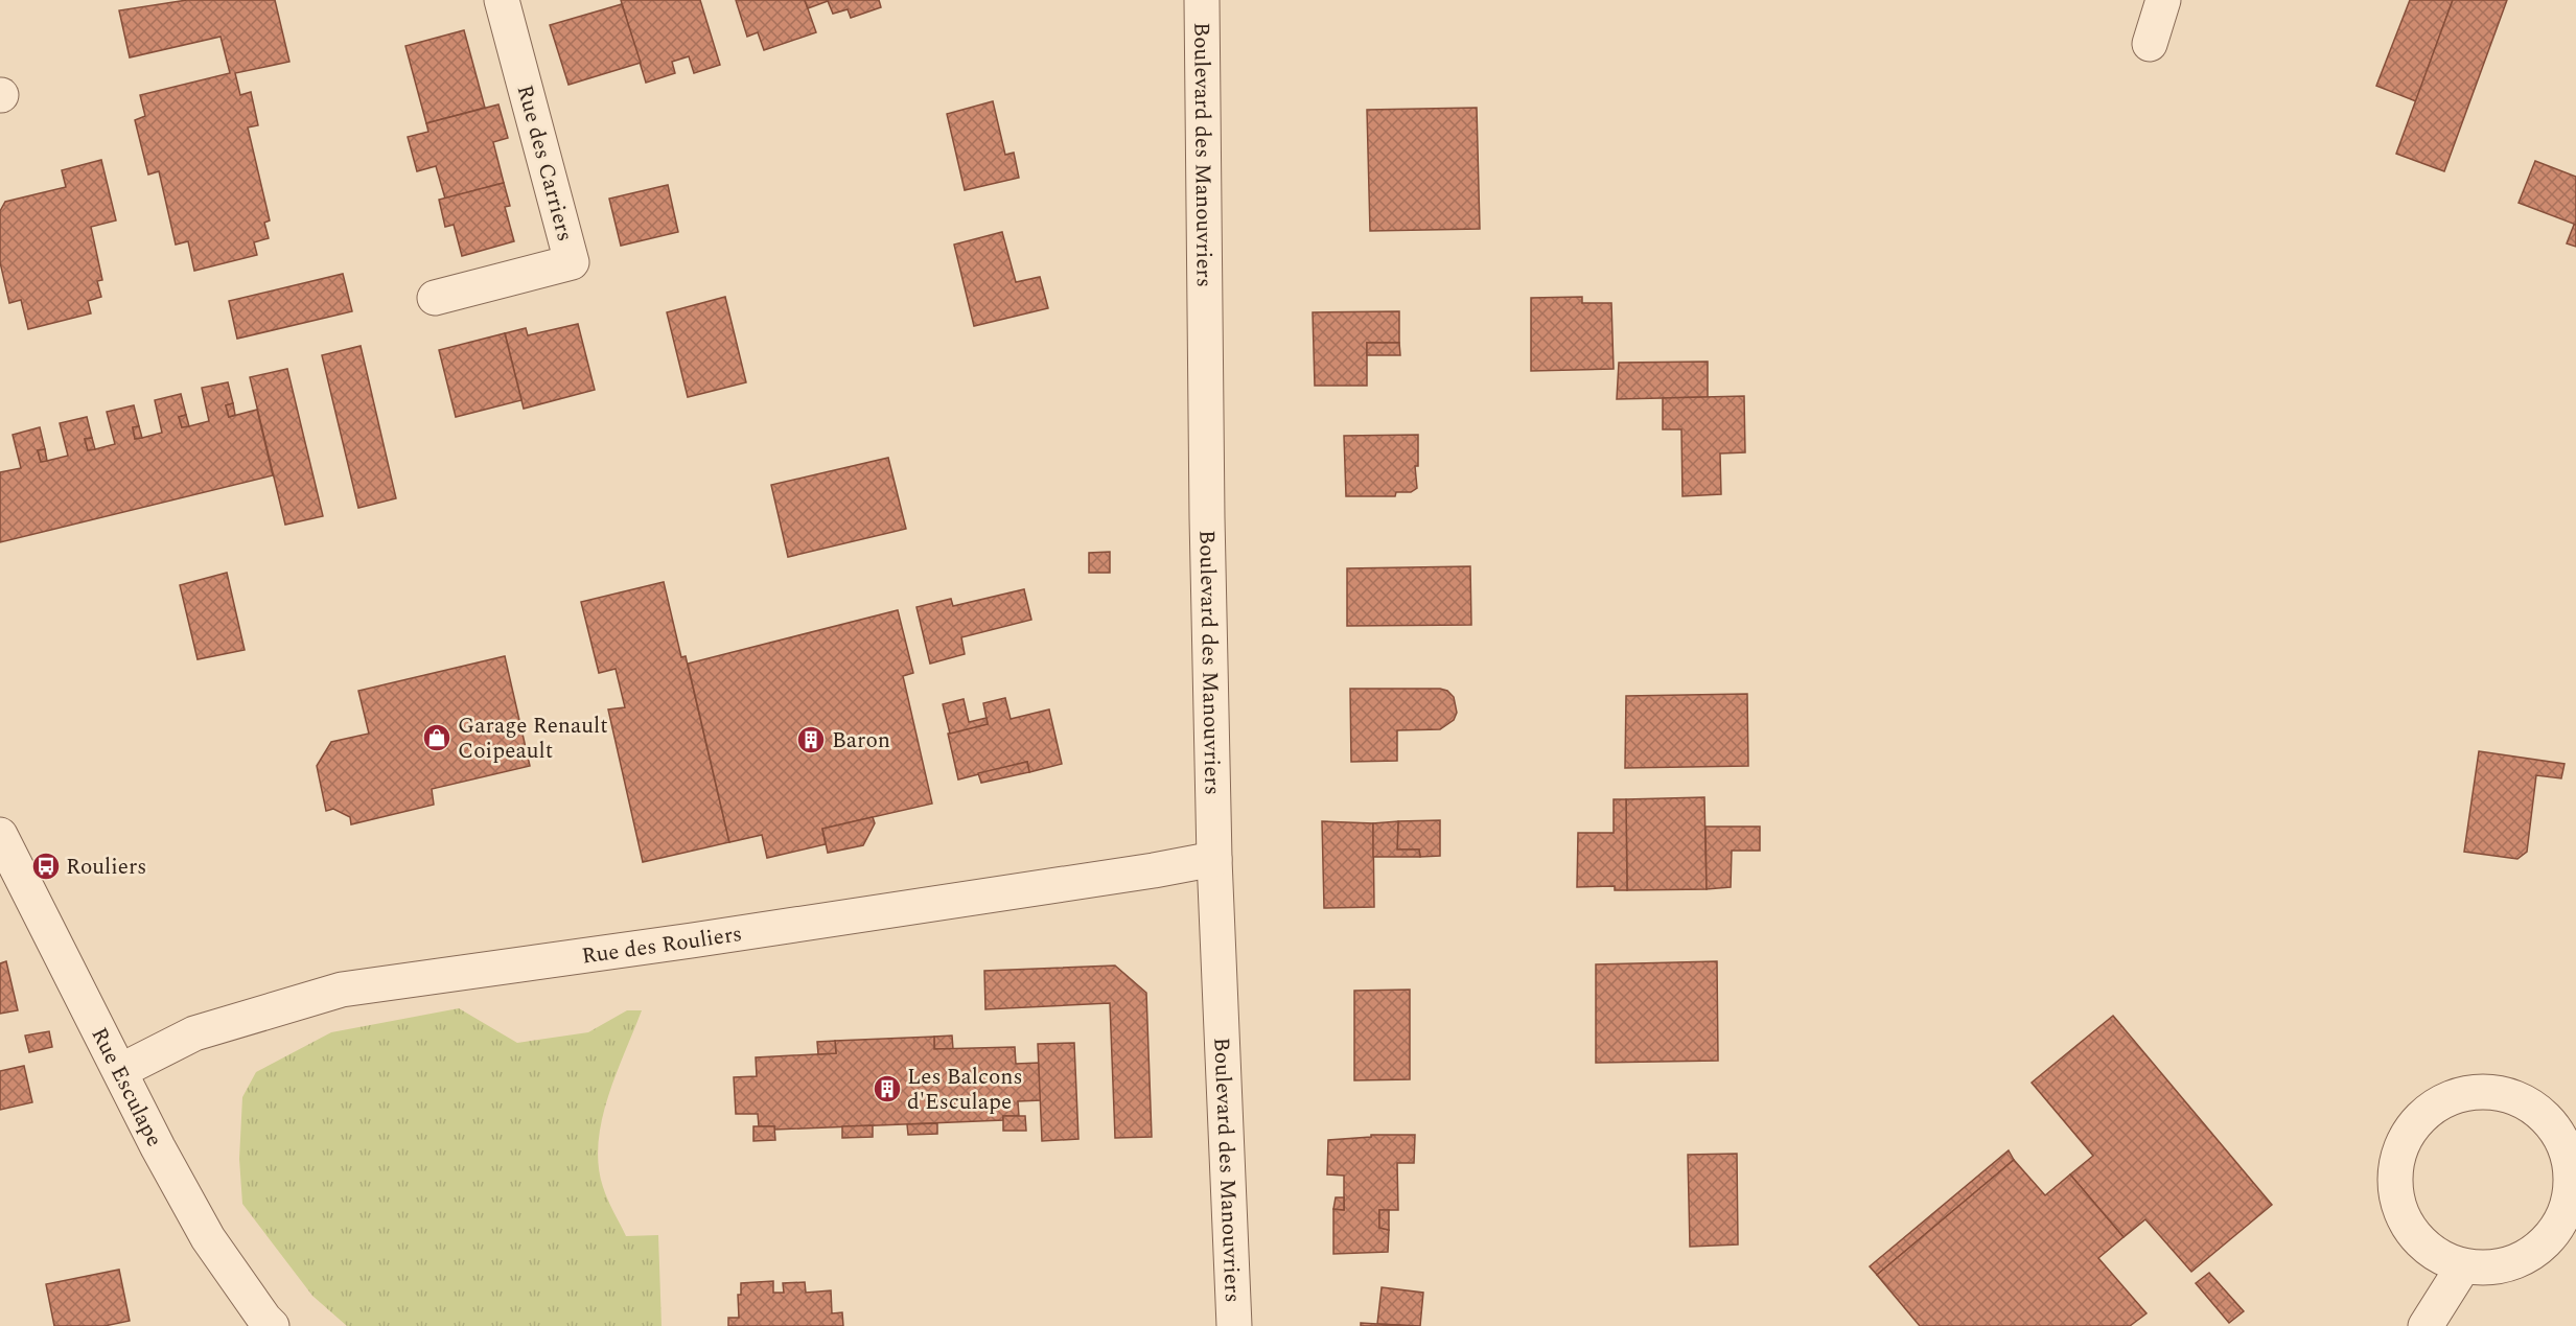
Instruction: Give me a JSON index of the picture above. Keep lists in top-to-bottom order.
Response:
{
  "streets": {
    "street": [
      "Boulevard des Manouvriers",
      "Rue des Carriers",
      "Rue des Rouliers",
      "Rue Esculape"
    ]
  },
  "crossings": [
    ["Boulevard des Manouvriers", "Rue des Rouliers"],
    ["Rue des Rouliers", "Rue Esculape"]
  ],
  "places": {
    "shop": ["Garage Renault Coipeault"],
    "building": ["Baron", "Les Balcons d'Esculape"],
    "bus stop": ["Rouliers"]
  }
}
